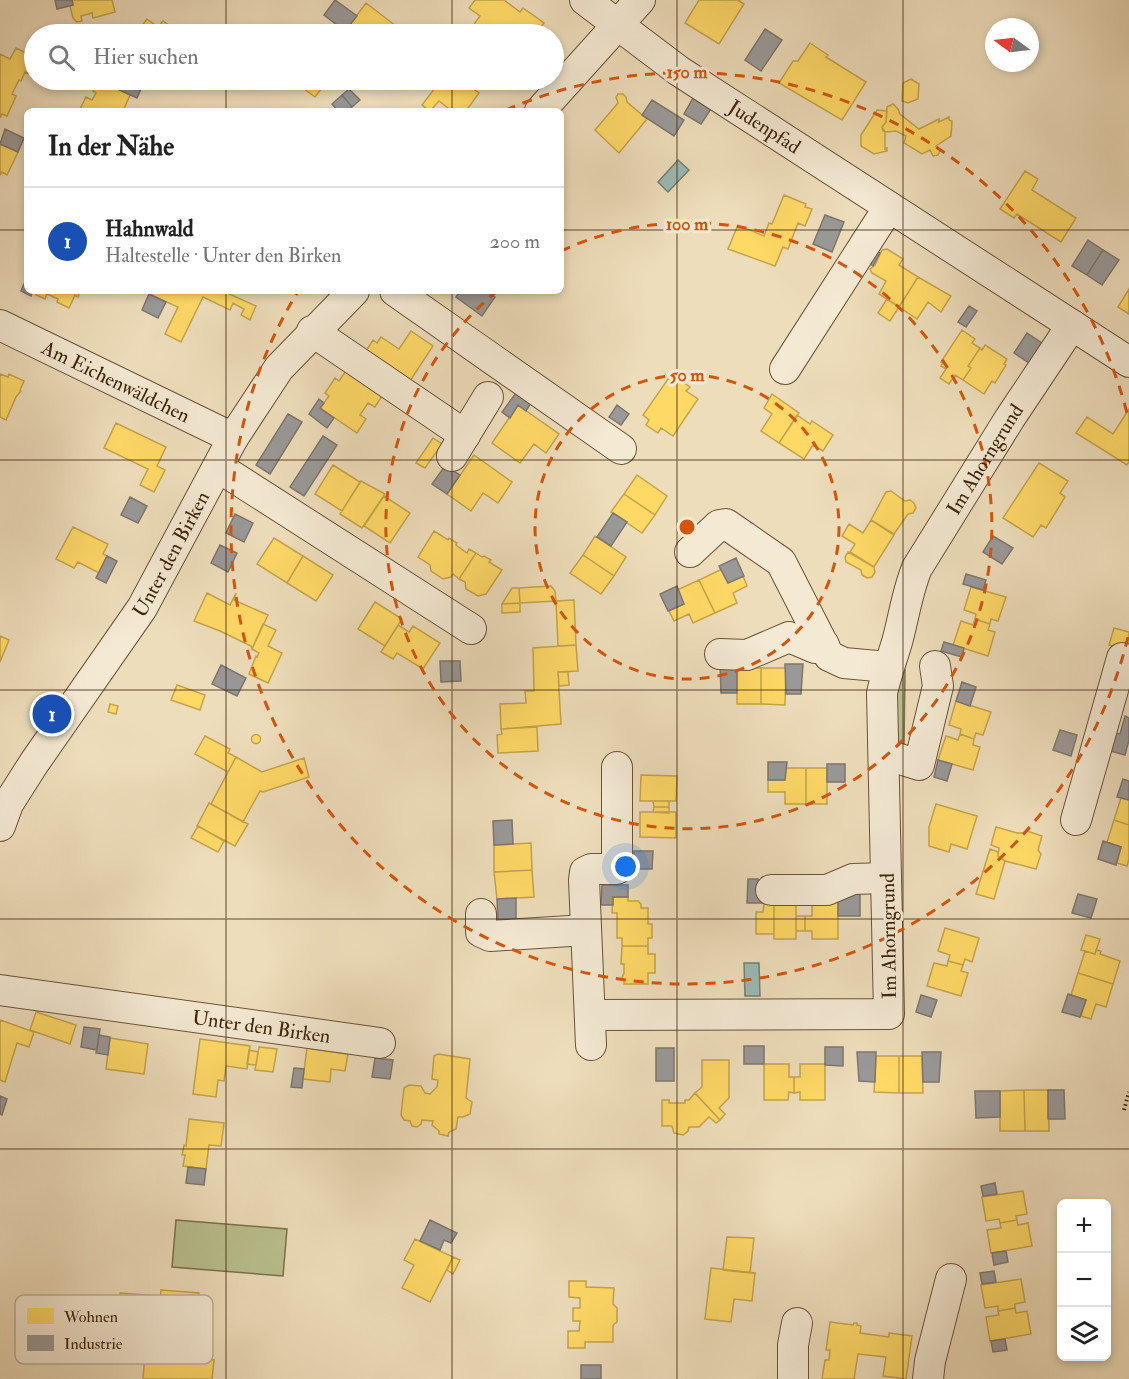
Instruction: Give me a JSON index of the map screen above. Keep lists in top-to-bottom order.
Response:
{
  "streets": {
    "street": [
      "Judenpfad",
      "Am Eichenwäldchen",
      "Im Ahorngrund",
      "Unter den Birken"
    ]
  },
  "crossings": [
    ["Judenpfad", "Im Ahorngrund"],
    ["Am Eichenwäldchen", "Unter den Birken"]
  ],
  "legend": ["Wohnen", "Industrie"],
  "north": "left",
  "page": {
    "search": "Hier suchen",
    "heading": "In der Nähe",
    "list": [
      {
        "mark": "1",
        "name": "Hahnwald",
        "note": "Haltestelle · Unter den Birken",
        "value": "200 m"
      }
    ],
    "pins": "1",
    "map_buttons": ["+", "−"]
  },
  "rings": ["150 m", "100 m", "50 m"]
}
